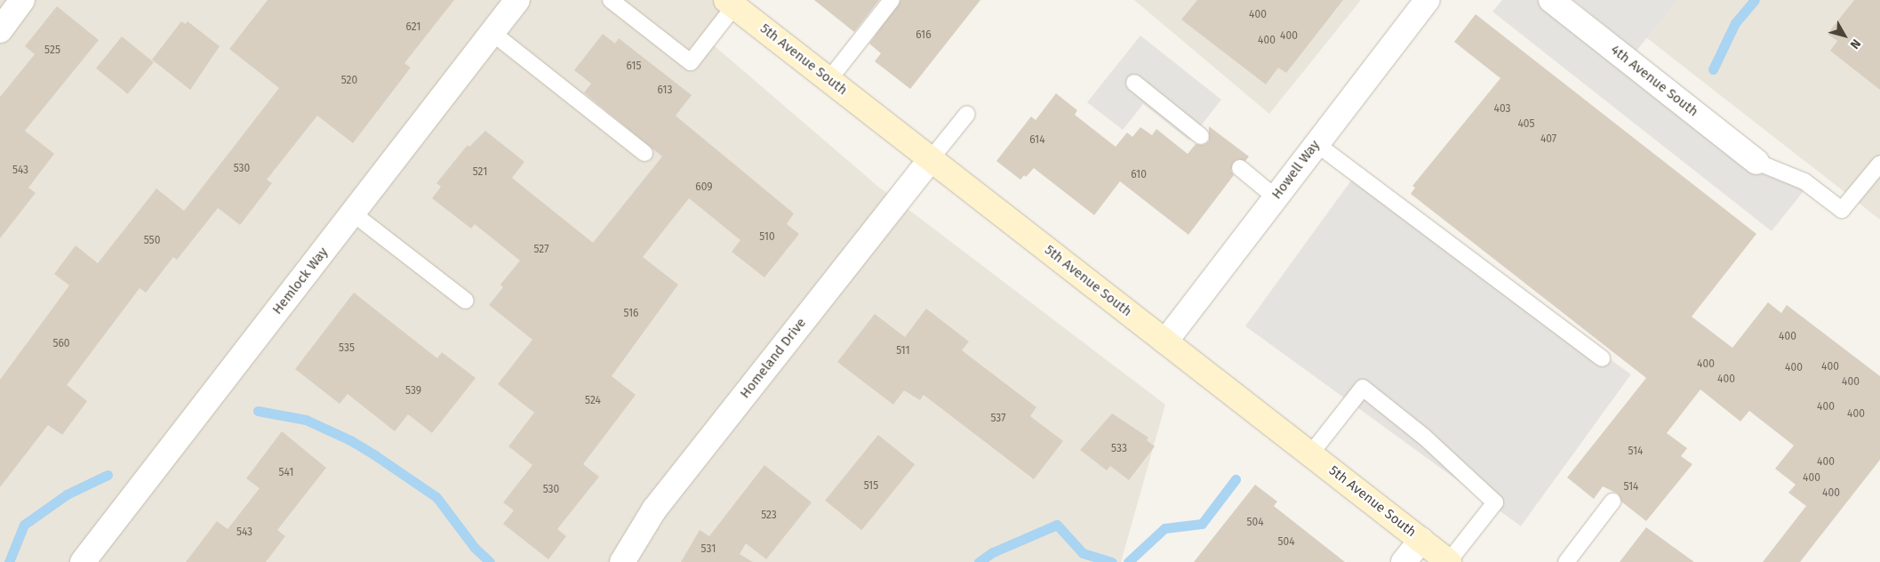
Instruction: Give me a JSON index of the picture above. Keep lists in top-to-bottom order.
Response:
{
  "streets": {
    "main road": ["5th Avenue South"],
    "street": [
      "4th Avenue South",
      "Howell Way",
      "Hemlock Way",
      "Homeland Drive"
    ]
  },
  "crossings": [
    ["5th Avenue South", "Howell Way"],
    ["5th Avenue South", "Homeland Drive"]
  ],
  "house_numbers": [
    "400",
    "621",
    "616",
    "400",
    "400",
    "525",
    "615",
    "520",
    "613",
    "403",
    "405",
    "407",
    "614",
    "530",
    "543",
    "521",
    "610",
    "609",
    "510",
    "550",
    "527",
    "516",
    "400",
    "560",
    "535",
    "511",
    "400",
    "400",
    "400",
    "400",
    "400",
    "539",
    "524",
    "400",
    "400",
    "537",
    "533",
    "514",
    "400",
    "541",
    "400",
    "515",
    "514",
    "530",
    "400",
    "523",
    "504",
    "543",
    "504",
    "531"
  ],
  "north": "bottom right"
}
